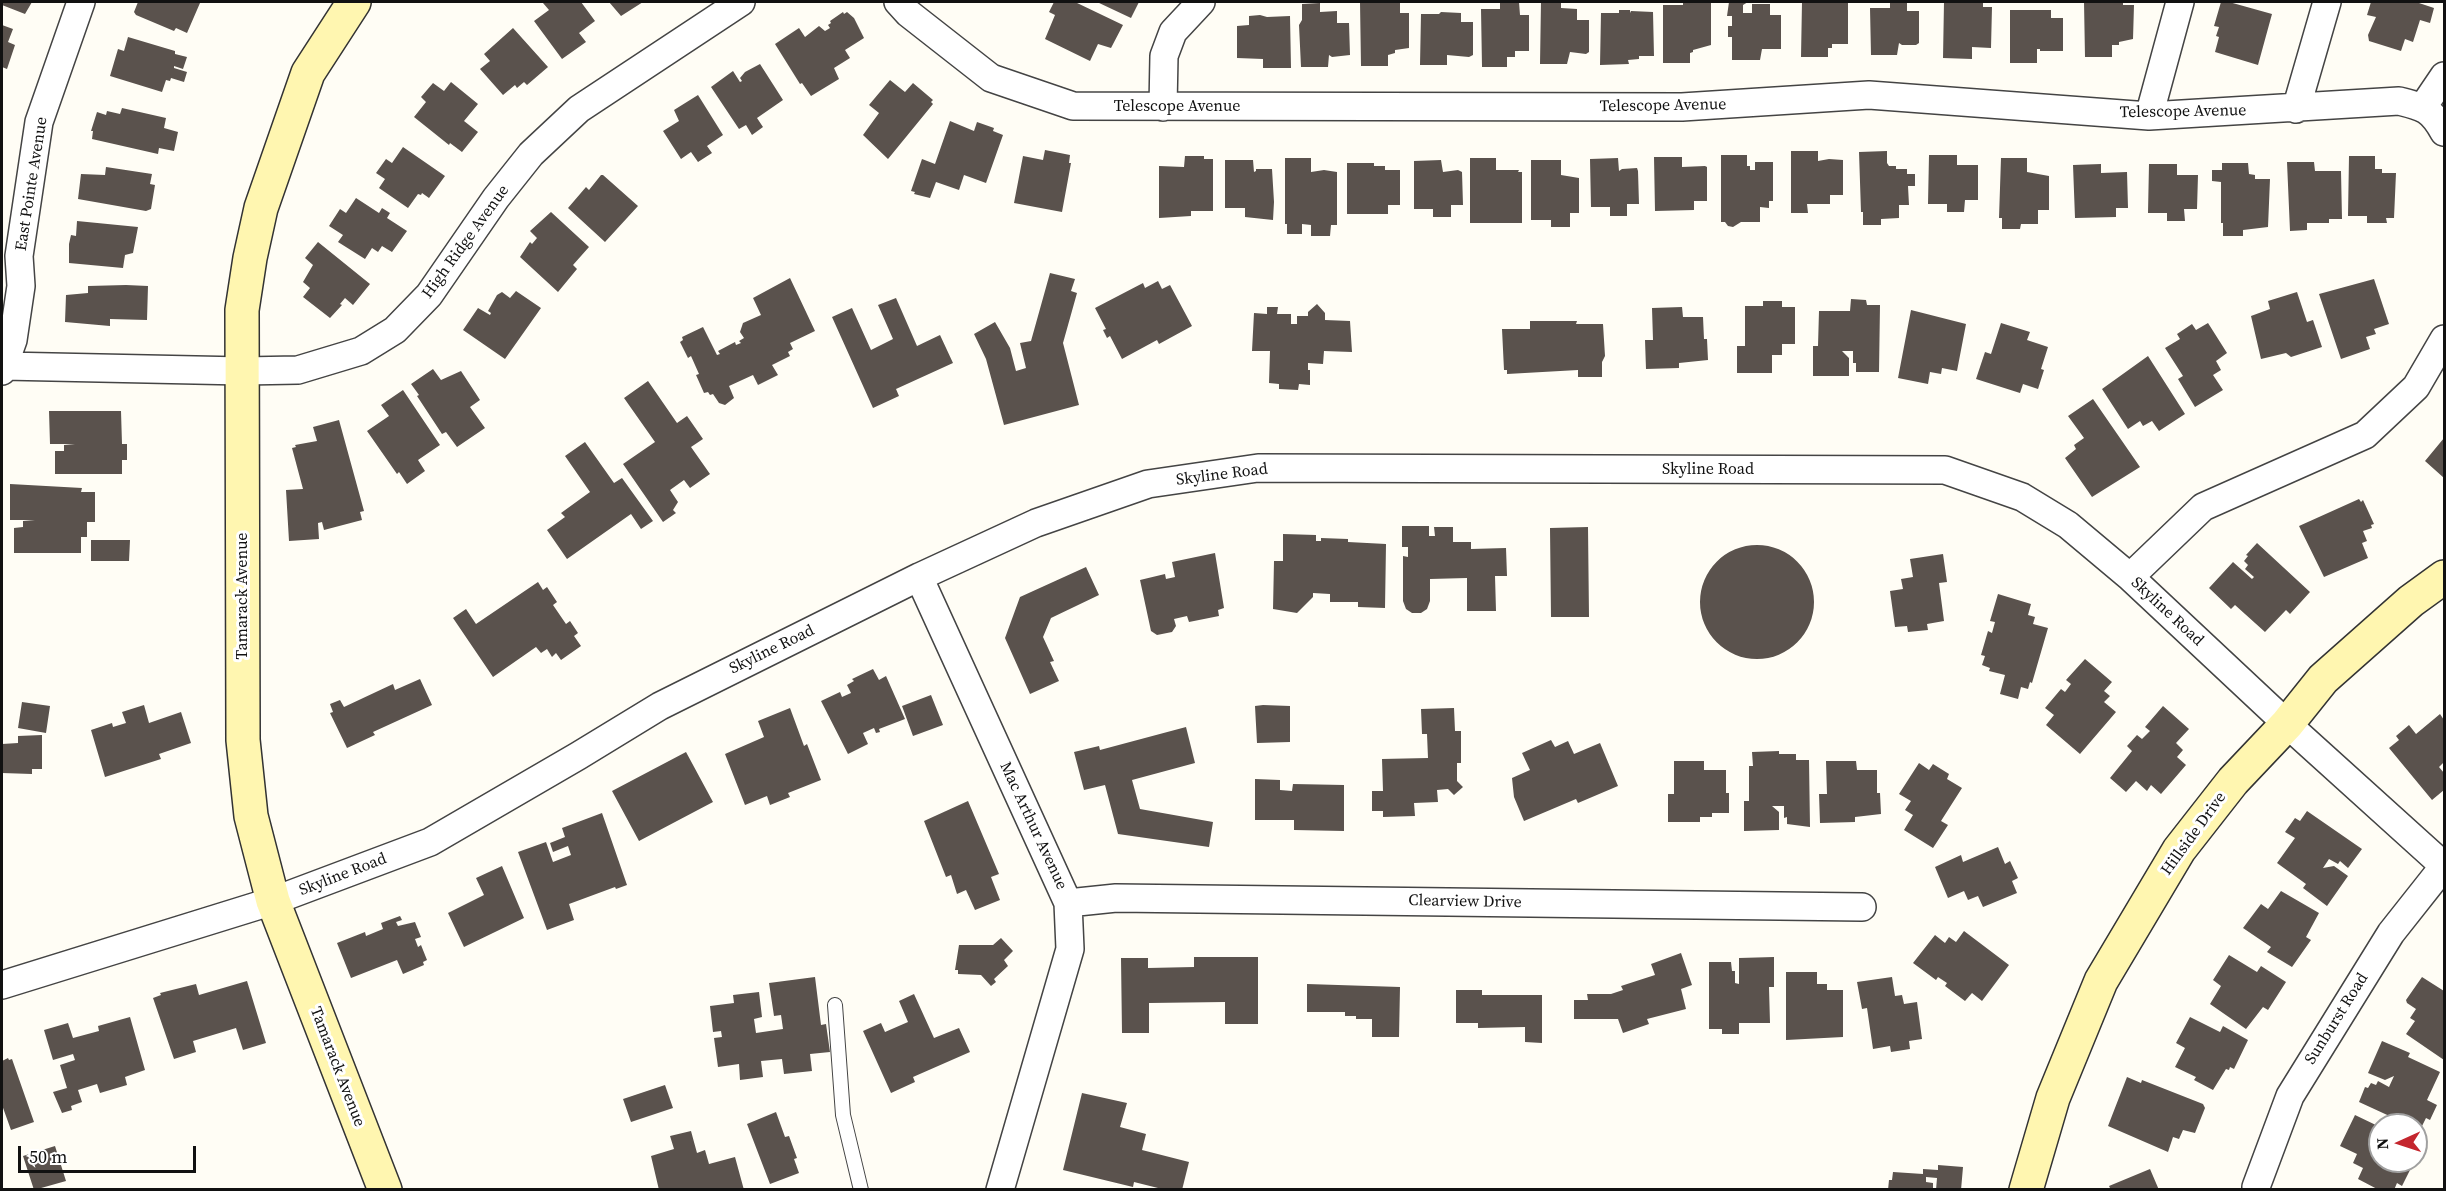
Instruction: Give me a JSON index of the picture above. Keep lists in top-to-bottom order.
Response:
{
  "streets": {
    "main road": ["Tamarack Avenue", "Hillside Drive"],
    "street": [
      "Telescope Avenue",
      "East Pointe Avenue",
      "High Ridge Avenue",
      "Skyline Road",
      "Mac Arthur Avenue",
      "Clearview Drive",
      "Sunburst Road"
    ]
  },
  "crossings": [
    ["East Pointe Avenue", "High Ridge Avenue"],
    ["High Ridge Avenue", "Tamarack Avenue"],
    ["Skyline Road", "Tamarack Avenue"],
    ["Skyline Road", "Mac Arthur Avenue"],
    ["Skyline Road", "Hillside Drive"],
    ["Skyline Road", "Sunburst Road"],
    ["Mac Arthur Avenue", "Clearview Drive"]
  ],
  "scale_bar": "50 m",
  "north": "left"
}
